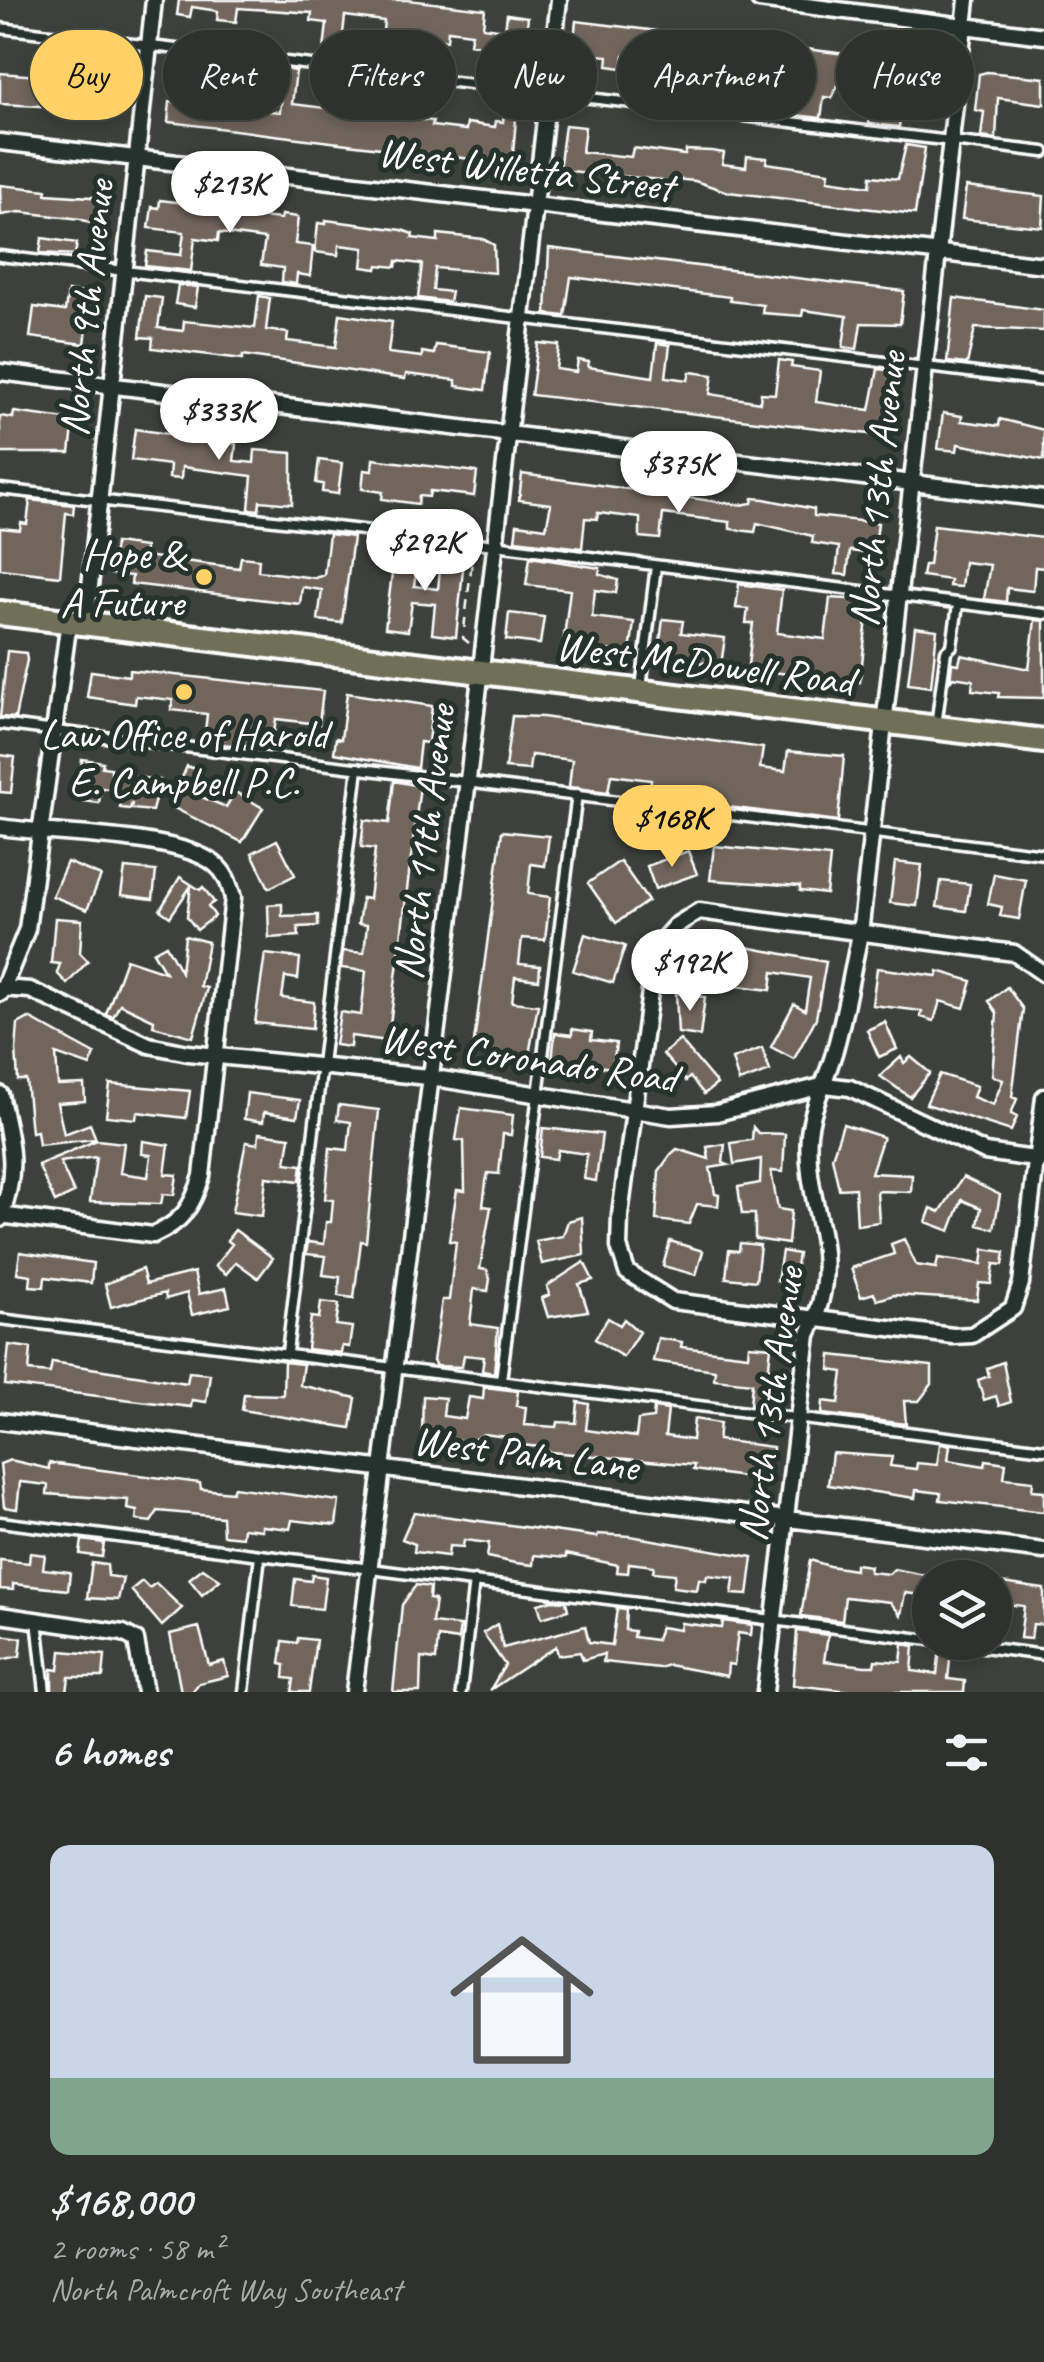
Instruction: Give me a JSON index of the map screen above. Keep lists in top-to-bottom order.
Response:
{
  "streets": {
    "main road": ["West McDowell Road"],
    "street": [
      "West Willetta Street",
      "North 9th Avenue",
      "North 13th Avenue",
      "North 11th Avenue",
      "West Coronado Road",
      "West Palm Lane"
    ]
  },
  "crossings": [
    ["West Willetta Street", "North 9th Avenue"],
    ["West Willetta Street", "North 13th Avenue"],
    ["West Willetta Street", "North 11th Avenue"],
    ["North 9th Avenue", "West McDowell Road"],
    ["North 9th Avenue", "West Coronado Road"],
    ["North 13th Avenue", "West McDowell Road"],
    ["North 13th Avenue", "West Coronado Road"],
    ["North 13th Avenue", "West Palm Lane"],
    ["West McDowell Road", "North 11th Avenue"],
    ["North 11th Avenue", "West Coronado Road"],
    ["North 11th Avenue", "West Palm Lane"]
  ],
  "places": ["Hope & A Future", "Law Office of Harold E. Campbell P.C."],
  "page": {
    "chip": [
      "Buy",
      "Rent",
      "Filters",
      "New",
      "Apartment",
      "House"
    ],
    "price": [
      "$213K",
      "$333K",
      "$375K",
      "$292K",
      "$168K",
      "$192K"
    ],
    "heading": "6 homes",
    "list": [
      {
        "name": "$168,000",
        "note": "2 rooms · 58 m² · North Palmcroft Way Southeast"
      }
    ]
  }
}
